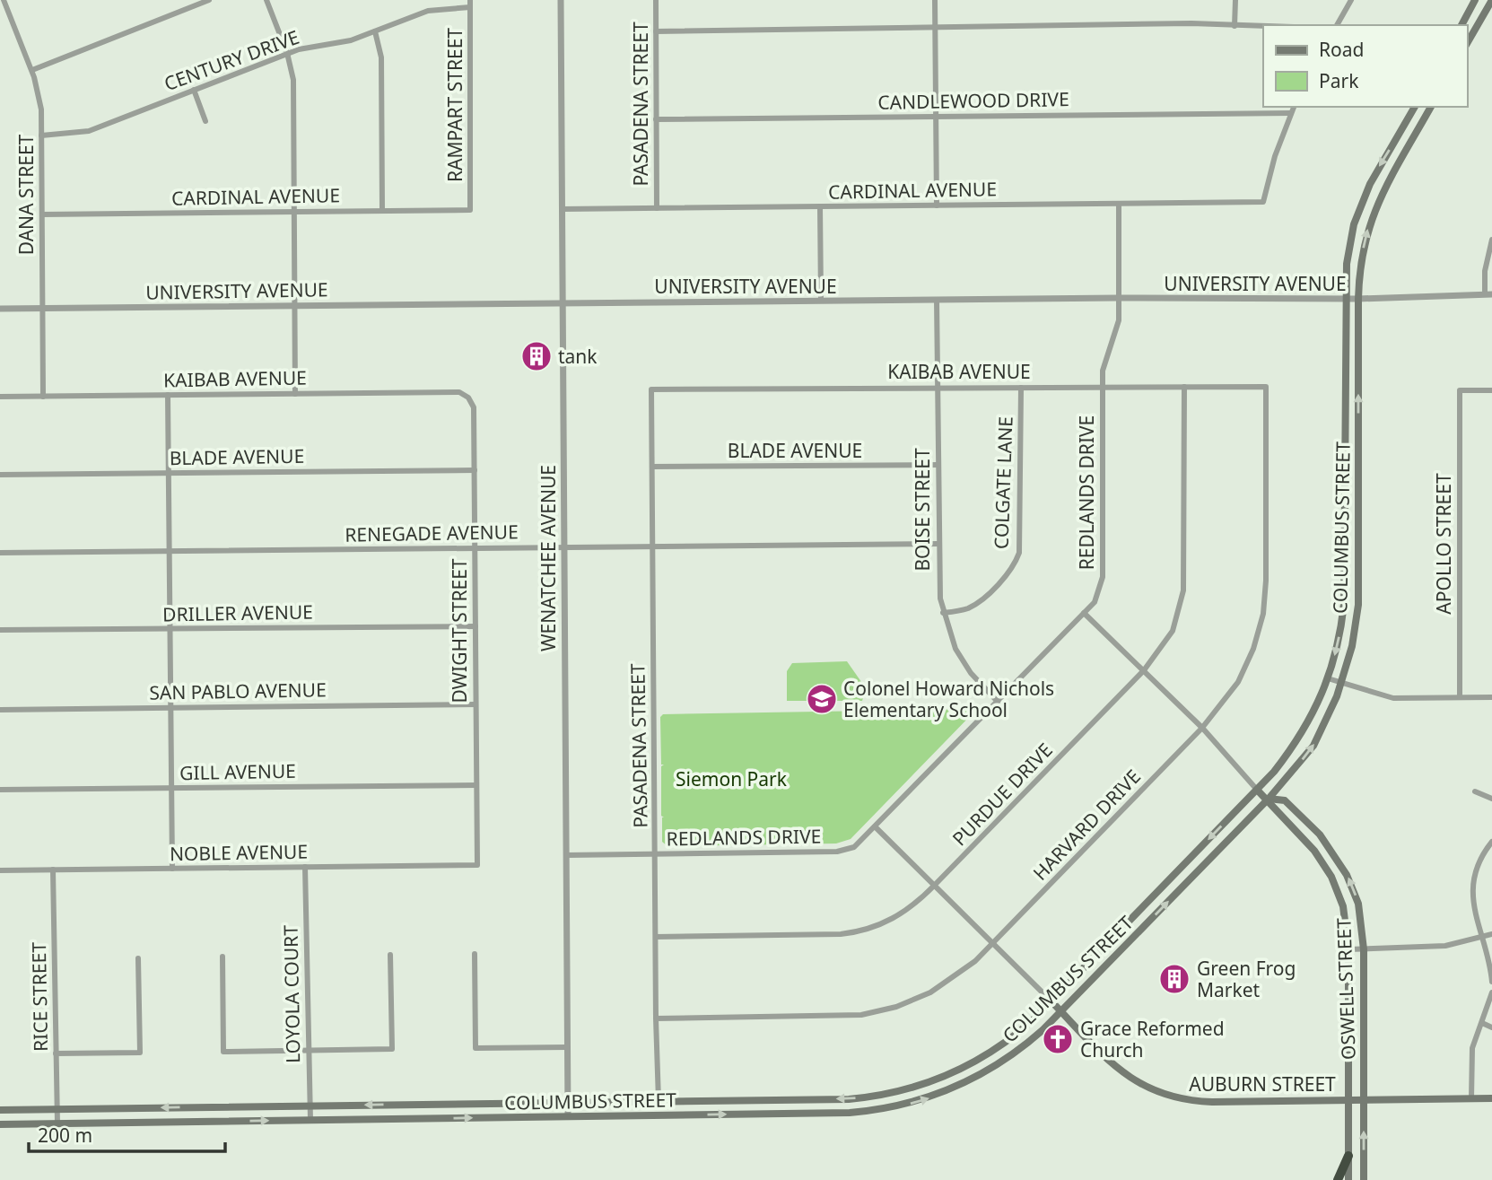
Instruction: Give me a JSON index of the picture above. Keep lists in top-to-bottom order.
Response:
{
  "streets": {
    "main road": ["COLUMBUS STREET", "OSWELL STREET", "AUBURN STREET"],
    "street": [
      "CENTURY DRIVE",
      "CANDLEWOOD DRIVE",
      "PASADENA STREET",
      "RAMPART STREET",
      "CARDINAL AVENUE",
      "DANA STREET",
      "UNIVERSITY AVENUE",
      "KAIBAB AVENUE",
      "BLADE AVENUE",
      "COLGATE LANE",
      "REDLANDS DRIVE",
      "BOISE STREET",
      "RENEGADE AVENUE",
      "APOLLO STREET",
      "WENATCHEE AVENUE",
      "DRILLER AVENUE",
      "DWIGHT STREET",
      "SAN PABLO AVENUE",
      "GILL AVENUE",
      "PURDUE DRIVE",
      "HARVARD DRIVE",
      "NOBLE AVENUE",
      "LOYOLA COURT",
      "RICE STREET"
    ]
  },
  "crossings": [
    ["CENTURY DRIVE", "RAMPART STREET"],
    ["CENTURY DRIVE", "DANA STREET"],
    ["CANDLEWOOD DRIVE", "PASADENA STREET"],
    ["CANDLEWOOD DRIVE", "CARDINAL AVENUE"],
    ["PASADENA STREET", "CARDINAL AVENUE"],
    ["PASADENA STREET", "KAIBAB AVENUE"],
    ["PASADENA STREET", "BLADE AVENUE"],
    ["PASADENA STREET", "REDLANDS DRIVE"],
    ["PASADENA STREET", "COLUMBUS STREET"],
    ["PASADENA STREET", "RENEGADE AVENUE"],
    ["PASADENA STREET", "PURDUE DRIVE"],
    ["PASADENA STREET", "HARVARD DRIVE"],
    ["RAMPART STREET", "CARDINAL AVENUE"],
    ["CARDINAL AVENUE", "DANA STREET"],
    ["CARDINAL AVENUE", "REDLANDS DRIVE"],
    ["CARDINAL AVENUE", "WENATCHEE AVENUE"],
    ["DANA STREET", "UNIVERSITY AVENUE"],
    ["DANA STREET", "KAIBAB AVENUE"],
    ["UNIVERSITY AVENUE", "REDLANDS DRIVE"],
    ["UNIVERSITY AVENUE", "BOISE STREET"],
    ["UNIVERSITY AVENUE", "COLUMBUS STREET"],
    ["UNIVERSITY AVENUE", "WENATCHEE AVENUE"],
    ["KAIBAB AVENUE", "COLGATE LANE"],
    ["KAIBAB AVENUE", "REDLANDS DRIVE"],
    ["KAIBAB AVENUE", "BOISE STREET"],
    ["KAIBAB AVENUE", "DWIGHT STREET"],
    ["KAIBAB AVENUE", "PURDUE DRIVE"],
    ["KAIBAB AVENUE", "HARVARD DRIVE"],
    ["BLADE AVENUE", "BOISE STREET"],
    ["BLADE AVENUE", "DWIGHT STREET"],
    ["COLGATE LANE", "BOISE STREET"],
    ["REDLANDS DRIVE", "BOISE STREET"],
    ["REDLANDS DRIVE", "WENATCHEE AVENUE"],
    ["REDLANDS DRIVE", "OSWELL STREET"],
    ["REDLANDS DRIVE", "AUBURN STREET"],
    ["BOISE STREET", "RENEGADE AVENUE"],
    ["COLUMBUS STREET", "WENATCHEE AVENUE"],
    ["COLUMBUS STREET", "OSWELL STREET"],
    ["COLUMBUS STREET", "LOYOLA COURT"],
    ["COLUMBUS STREET", "RICE STREET"],
    ["COLUMBUS STREET", "AUBURN STREET"],
    ["RENEGADE AVENUE", "WENATCHEE AVENUE"],
    ["RENEGADE AVENUE", "DWIGHT STREET"],
    ["DRILLER AVENUE", "DWIGHT STREET"],
    ["DWIGHT STREET", "SAN PABLO AVENUE"],
    ["DWIGHT STREET", "GILL AVENUE"],
    ["DWIGHT STREET", "NOBLE AVENUE"],
    ["PURDUE DRIVE", "OSWELL STREET"],
    ["PURDUE DRIVE", "AUBURN STREET"],
    ["HARVARD DRIVE", "OSWELL STREET"],
    ["HARVARD DRIVE", "AUBURN STREET"],
    ["NOBLE AVENUE", "LOYOLA COURT"],
    ["NOBLE AVENUE", "RICE STREET"],
    ["OSWELL STREET", "AUBURN STREET"]
  ],
  "parks": ["Siemon Park"],
  "places": {
    "building": ["tank", "Green Frog Market"],
    "school or university": ["Colonel Howard Nichols Elementary School"],
    "church": ["Grace Reformed Church"]
  },
  "legend": ["Road", "Park"],
  "scale_bar": "200 m"
}
